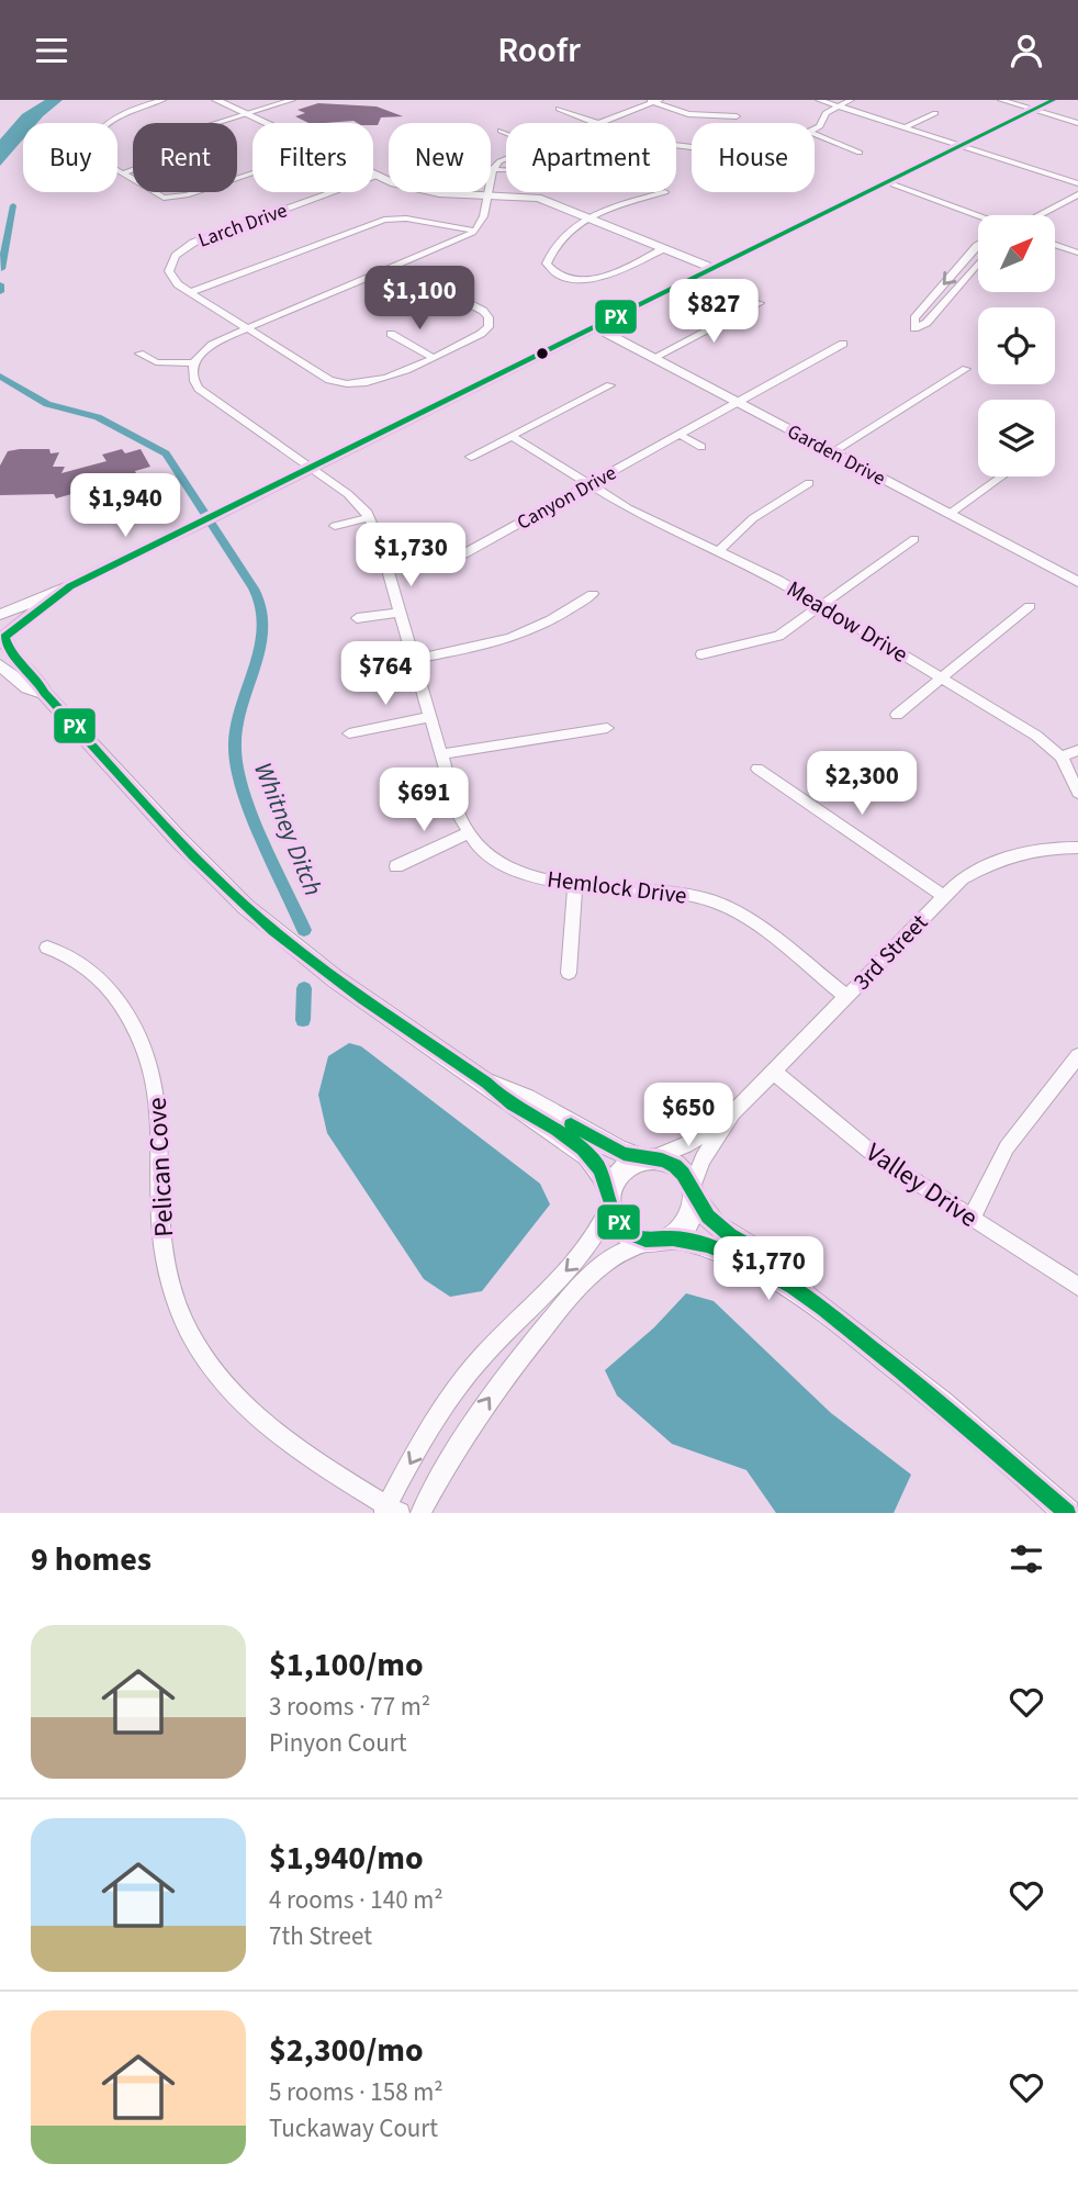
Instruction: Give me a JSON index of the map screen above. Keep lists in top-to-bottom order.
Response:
{
  "streets": {
    "street": [
      "Larch Drive",
      "Garden Drive",
      "Canyon Drive",
      "Meadow Drive",
      "Hemlock Drive",
      "3rd Street",
      "Pelican Cove",
      "Valley Drive"
    ]
  },
  "crossings": [
    ["Garden Drive", "Canyon Drive"],
    ["Canyon Drive", "Meadow Drive"],
    ["Hemlock Drive", "3rd Street"],
    ["3rd Street", "Valley Drive"]
  ],
  "water": ["Whitney Ditch"],
  "lines": ["transit line PX"],
  "north": "top right",
  "page": {
    "header": "Roofr",
    "chip": [
      "Buy",
      "Rent",
      "Filters",
      "New",
      "Apartment",
      "House"
    ],
    "price": [
      "$1,100",
      "$827",
      "$1,940",
      "$1,730",
      "$764",
      "$2,300",
      "$691",
      "$650",
      "$1,770"
    ],
    "heading": "9 homes",
    "list": [
      {
        "name": "$1,100/mo",
        "note": "3 rooms · 77 m² · Pinyon Court"
      },
      {
        "name": "$1,940/mo",
        "note": "4 rooms · 140 m² · 7th Street"
      },
      {
        "name": "$2,300/mo",
        "note": "5 rooms · 158 m² · Tuckaway Court"
      }
    ]
  }
}
